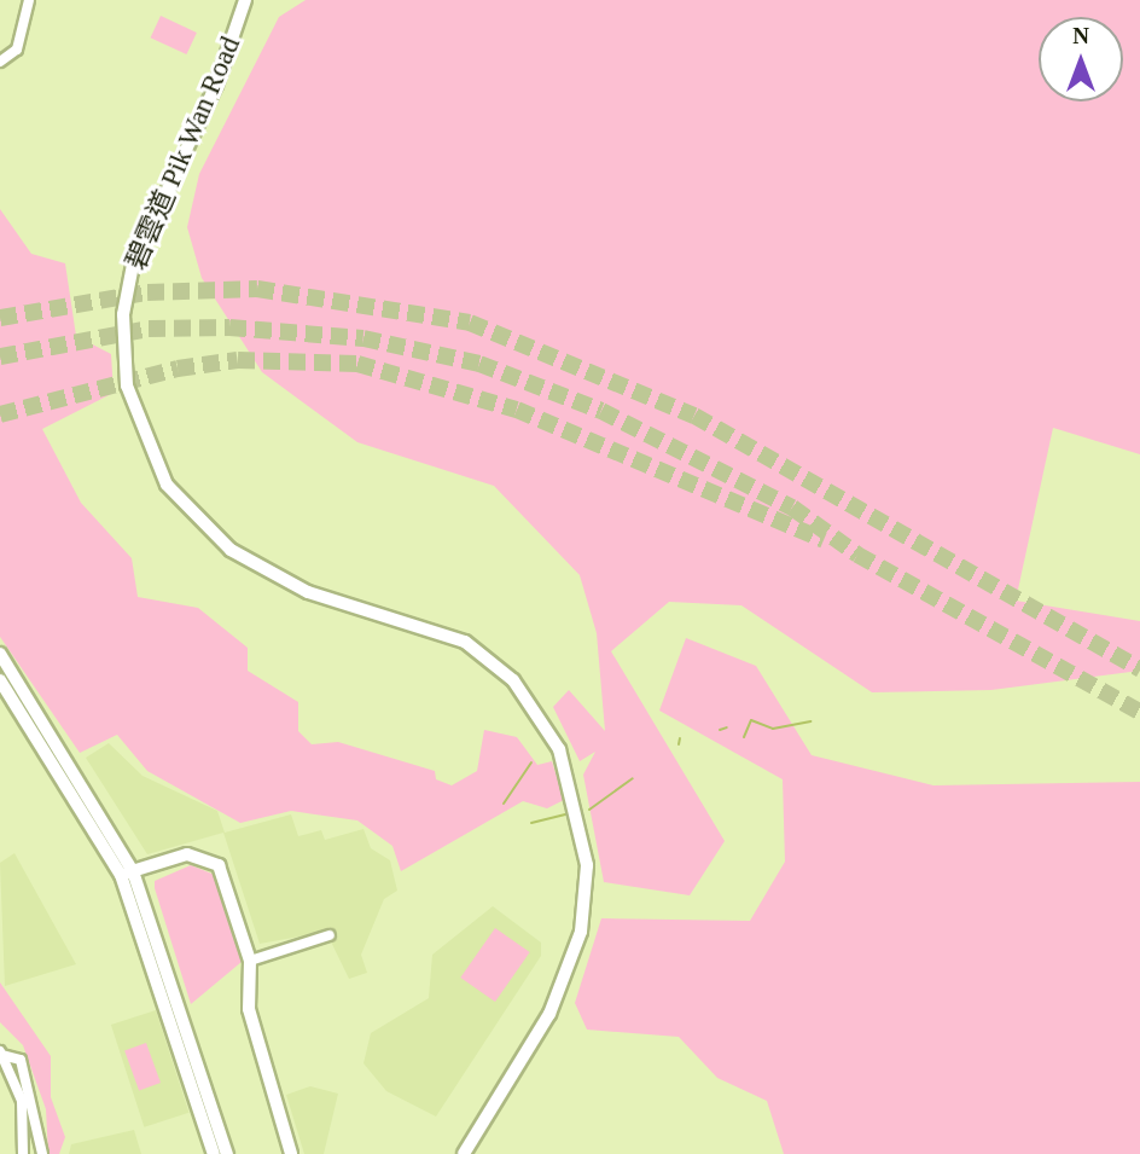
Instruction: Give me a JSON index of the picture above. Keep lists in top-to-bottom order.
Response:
{
  "streets": {
    "main road": ["碧雲道 Pik Wan Road"]
  },
  "north": "top"
}
